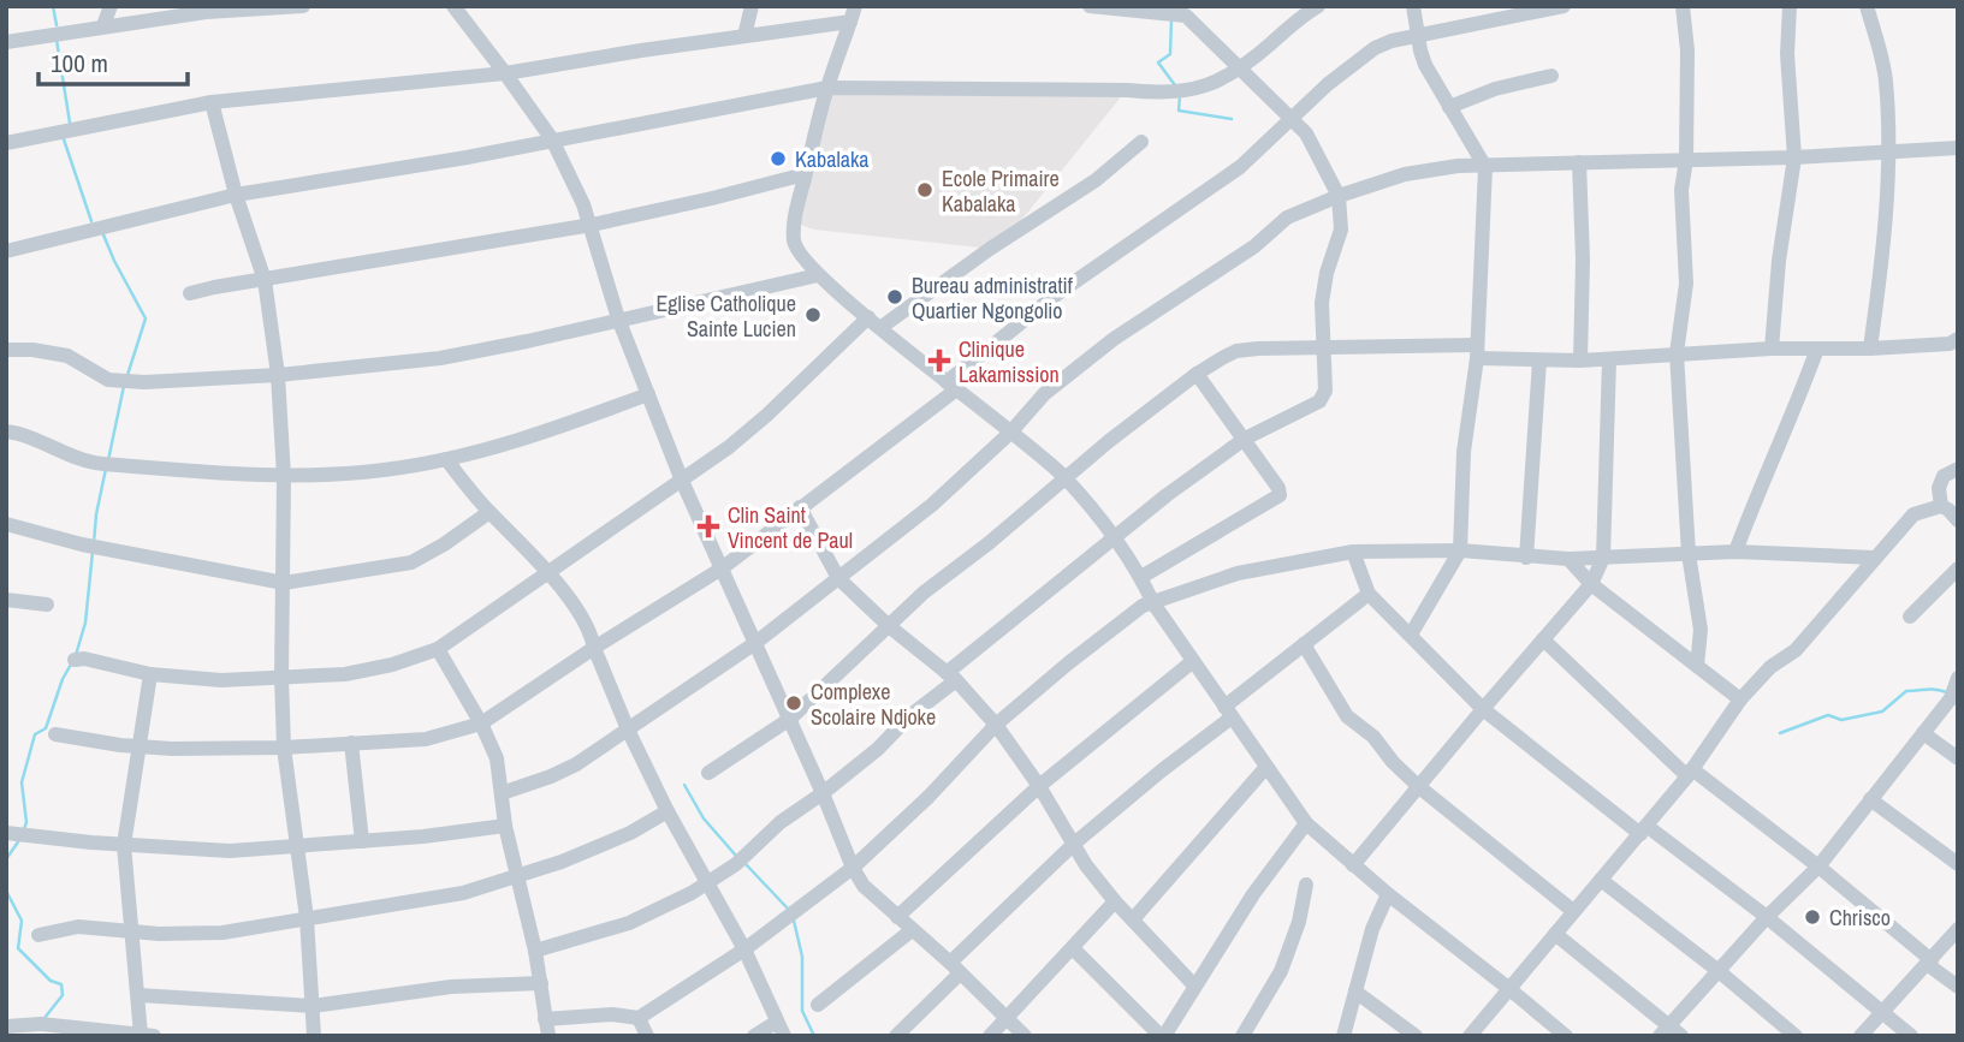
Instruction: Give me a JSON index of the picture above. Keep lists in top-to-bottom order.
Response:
{
  "places": {
    "other": [
      "Kabalaka",
      "Ecole Primaire Kabalaka",
      "Bureau administratif Quartier Ngongolio",
      "Eglise Catholique Sainte Lucien",
      "Complexe Scolaire Ndjoke",
      "Chrisco"
    ],
    "health": ["Clinique Lakamission", "Clin Saint Vincent de Paul"]
  },
  "scale_bar": "100 m"
}
